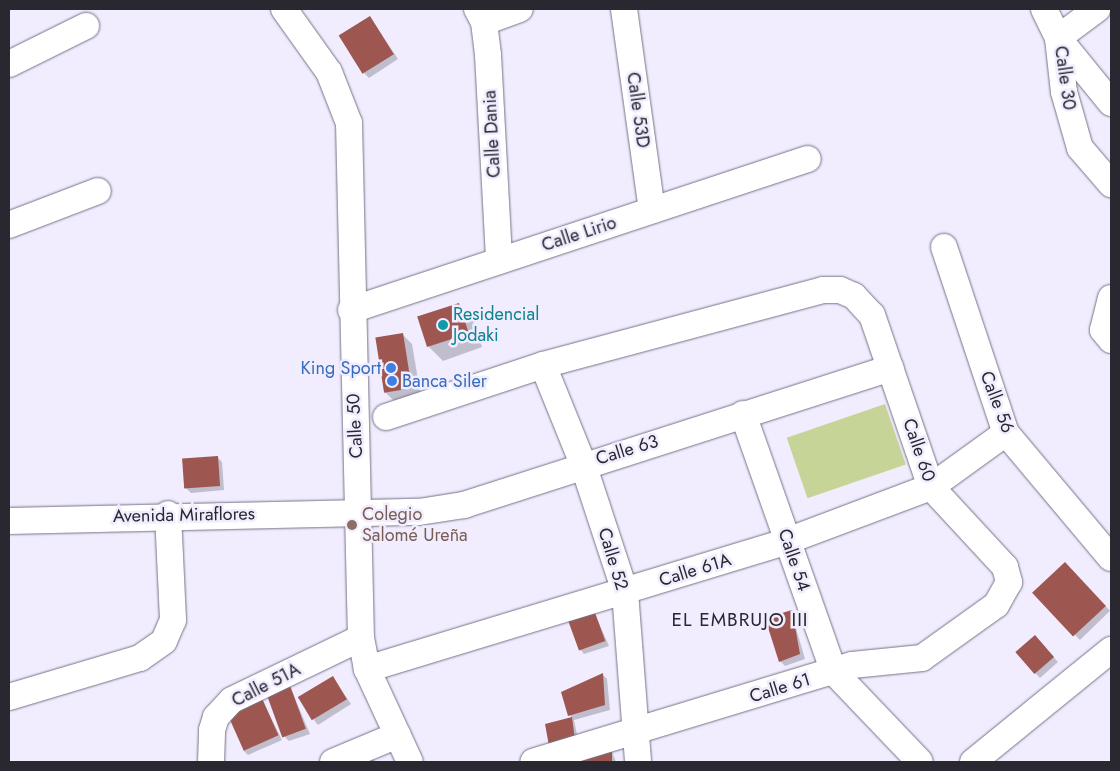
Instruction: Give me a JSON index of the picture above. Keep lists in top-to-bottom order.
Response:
{
  "streets": {
    "street": [
      "Calle 30",
      "Calle 53D",
      "Calle Dania",
      "Calle Lirio",
      "Calle 56",
      "Calle 50",
      "Calle 63",
      "Calle 60",
      "Avenida Miraflores",
      "Calle 52",
      "Calle 54",
      "Calle 61A",
      "Calle 51A",
      "Calle 61"
    ]
  },
  "crossings": [
    ["Calle 53D", "Calle Lirio"],
    ["Calle Dania", "Calle Lirio"],
    ["Calle Lirio", "Calle 50"],
    ["Calle 56", "Calle 61A"],
    ["Calle 50", "Calle 63"],
    ["Calle 50", "Avenida Miraflores"],
    ["Calle 50", "Calle 61A"],
    ["Calle 50", "Calle 51A"],
    ["Calle 63", "Calle 60"],
    ["Calle 63", "Avenida Miraflores"],
    ["Calle 63", "Calle 52"],
    ["Calle 63", "Calle 54"],
    ["Calle 60", "Calle 52"],
    ["Calle 60", "Calle 61A"],
    ["Calle 60", "Calle 61"],
    ["Calle 52", "Calle 61A"],
    ["Calle 52", "Calle 61"],
    ["Calle 54", "Calle 61A"],
    ["Calle 54", "Calle 61"]
  ],
  "districts": ["EL EMBRUJO III"],
  "places": [
    "Residencial Jodaki",
    "King Sport",
    "Banca Siler",
    "Colegio Salomé Ureña"
  ]
}
